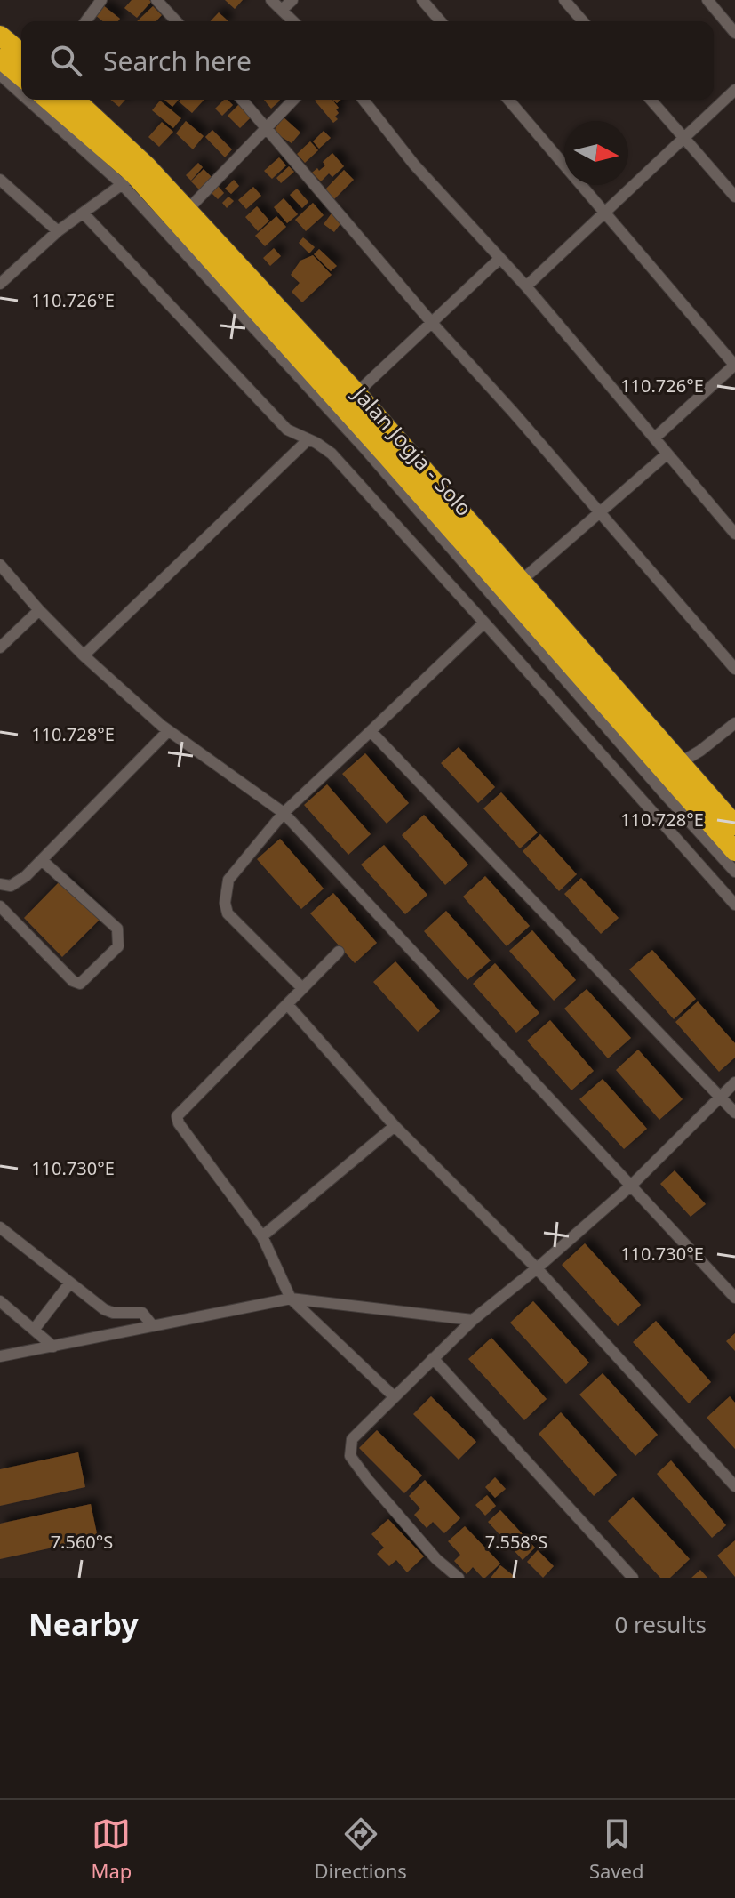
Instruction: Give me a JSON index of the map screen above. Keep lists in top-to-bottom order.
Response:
{
  "streets": {
    "highway": ["Jalan Jogja - Solo"]
  },
  "north": "right",
  "page": {
    "search": "Search here",
    "heading": ["Nearby", "0 results"],
    "nav": ["Map", "Directions", "Saved"]
  },
  "coordinates": [
    "110.726°E",
    "110.728°E",
    "110.730°E",
    "7.560°S",
    "7.558°S"
  ]
}
